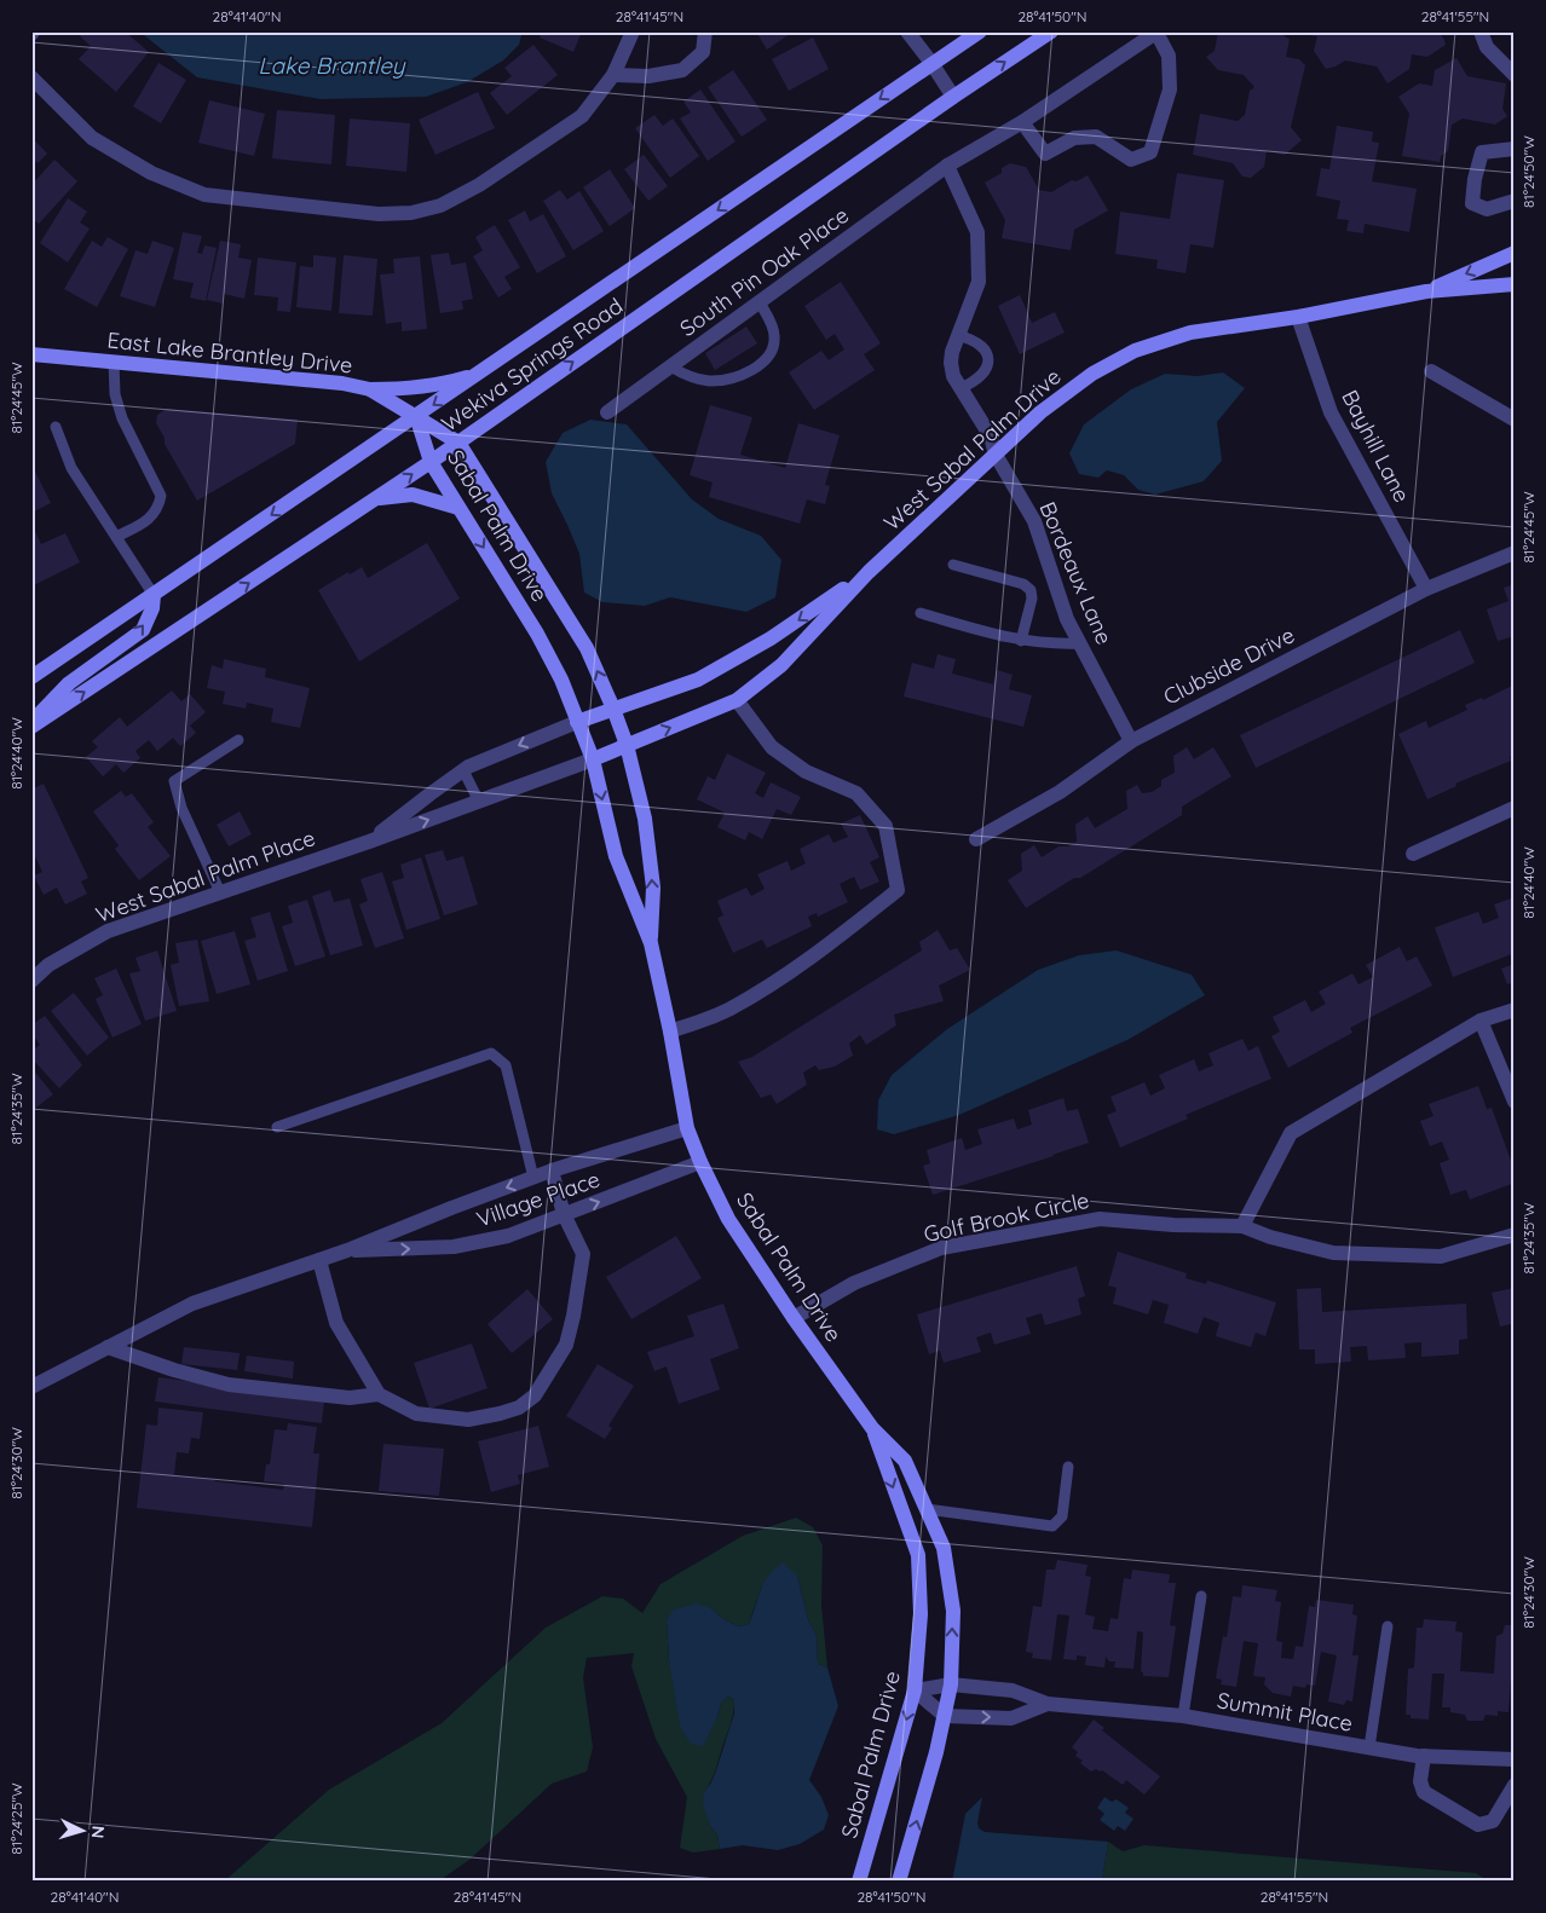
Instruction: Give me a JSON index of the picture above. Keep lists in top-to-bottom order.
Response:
{
  "streets": {
    "street": [
      "South Pin Oak Place",
      "East Lake Brantley Drive",
      "Wekiva Springs Road",
      "Bayhill Lane",
      "West Sabal Palm Drive",
      "Sabal Palm Drive",
      "Bordeaux Lane",
      "Clubside Drive",
      "West Sabal Palm Place",
      "Village Place",
      "Golf Brook Circle",
      "Summit Place"
    ]
  },
  "crossings": [
    ["South Pin Oak Place", "Bordeaux Lane"],
    ["East Lake Brantley Drive", "Wekiva Springs Road"],
    ["East Lake Brantley Drive", "Sabal Palm Drive"],
    ["Wekiva Springs Road", "Sabal Palm Drive"],
    ["Bayhill Lane", "West Sabal Palm Drive"],
    ["Bayhill Lane", "Clubside Drive"],
    ["West Sabal Palm Drive", "Sabal Palm Drive"],
    ["West Sabal Palm Drive", "Bordeaux Lane"],
    ["West Sabal Palm Drive", "West Sabal Palm Place"],
    ["Sabal Palm Drive", "West Sabal Palm Place"],
    ["Sabal Palm Drive", "Village Place"],
    ["Sabal Palm Drive", "Golf Brook Circle"],
    ["Sabal Palm Drive", "Summit Place"],
    ["Bordeaux Lane", "Clubside Drive"]
  ],
  "water": ["Lake Brantley"],
  "north": "right",
  "coordinates": [
    "28°41'40\"N",
    "28°41'45\"N",
    "28°41'50\"N",
    "28°41'55\"N",
    "81°24'50\"W",
    "81°24'45\"W",
    "81°24'40\"W",
    "81°24'35\"W",
    "81°24'30\"W",
    "81°24'25\"W"
  ]
}
